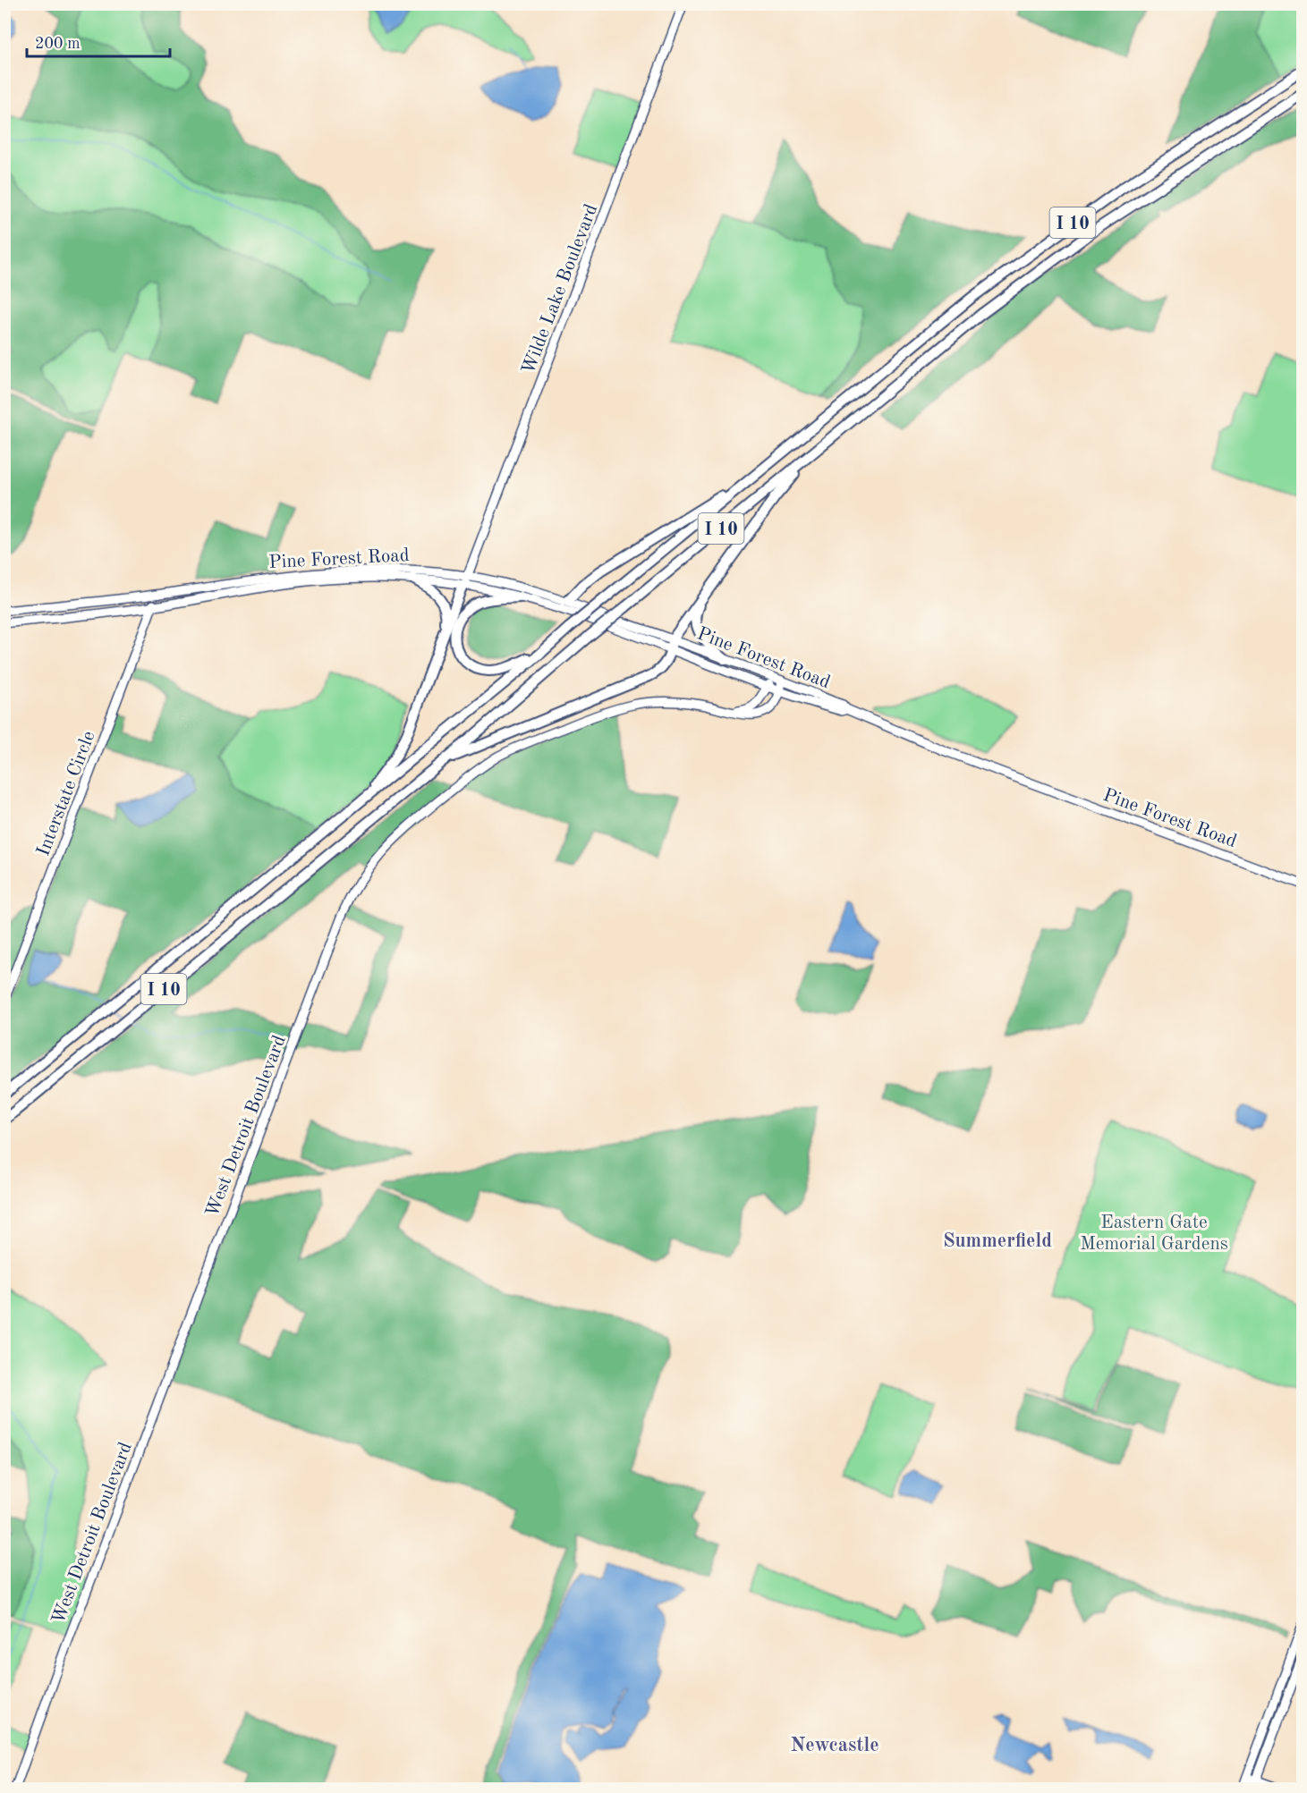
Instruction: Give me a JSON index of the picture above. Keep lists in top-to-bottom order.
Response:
{
  "streets": {
    "highway": ["I 10"],
    "main road": [
      "Wilde Lake Boulevard",
      "Pine Forest Road",
      "Interstate Circle",
      "West Detroit Boulevard"
    ]
  },
  "crossings": [
    ["Wilde Lake Boulevard", "Pine Forest Road"],
    ["Pine Forest Road", "Interstate Circle"],
    ["Pine Forest Road", "West Detroit Boulevard"]
  ],
  "districts": ["Summerfield", "Newcastle"],
  "parks": ["Eastern Gate Memorial Gardens"],
  "scale_bar": "200 m"
}
